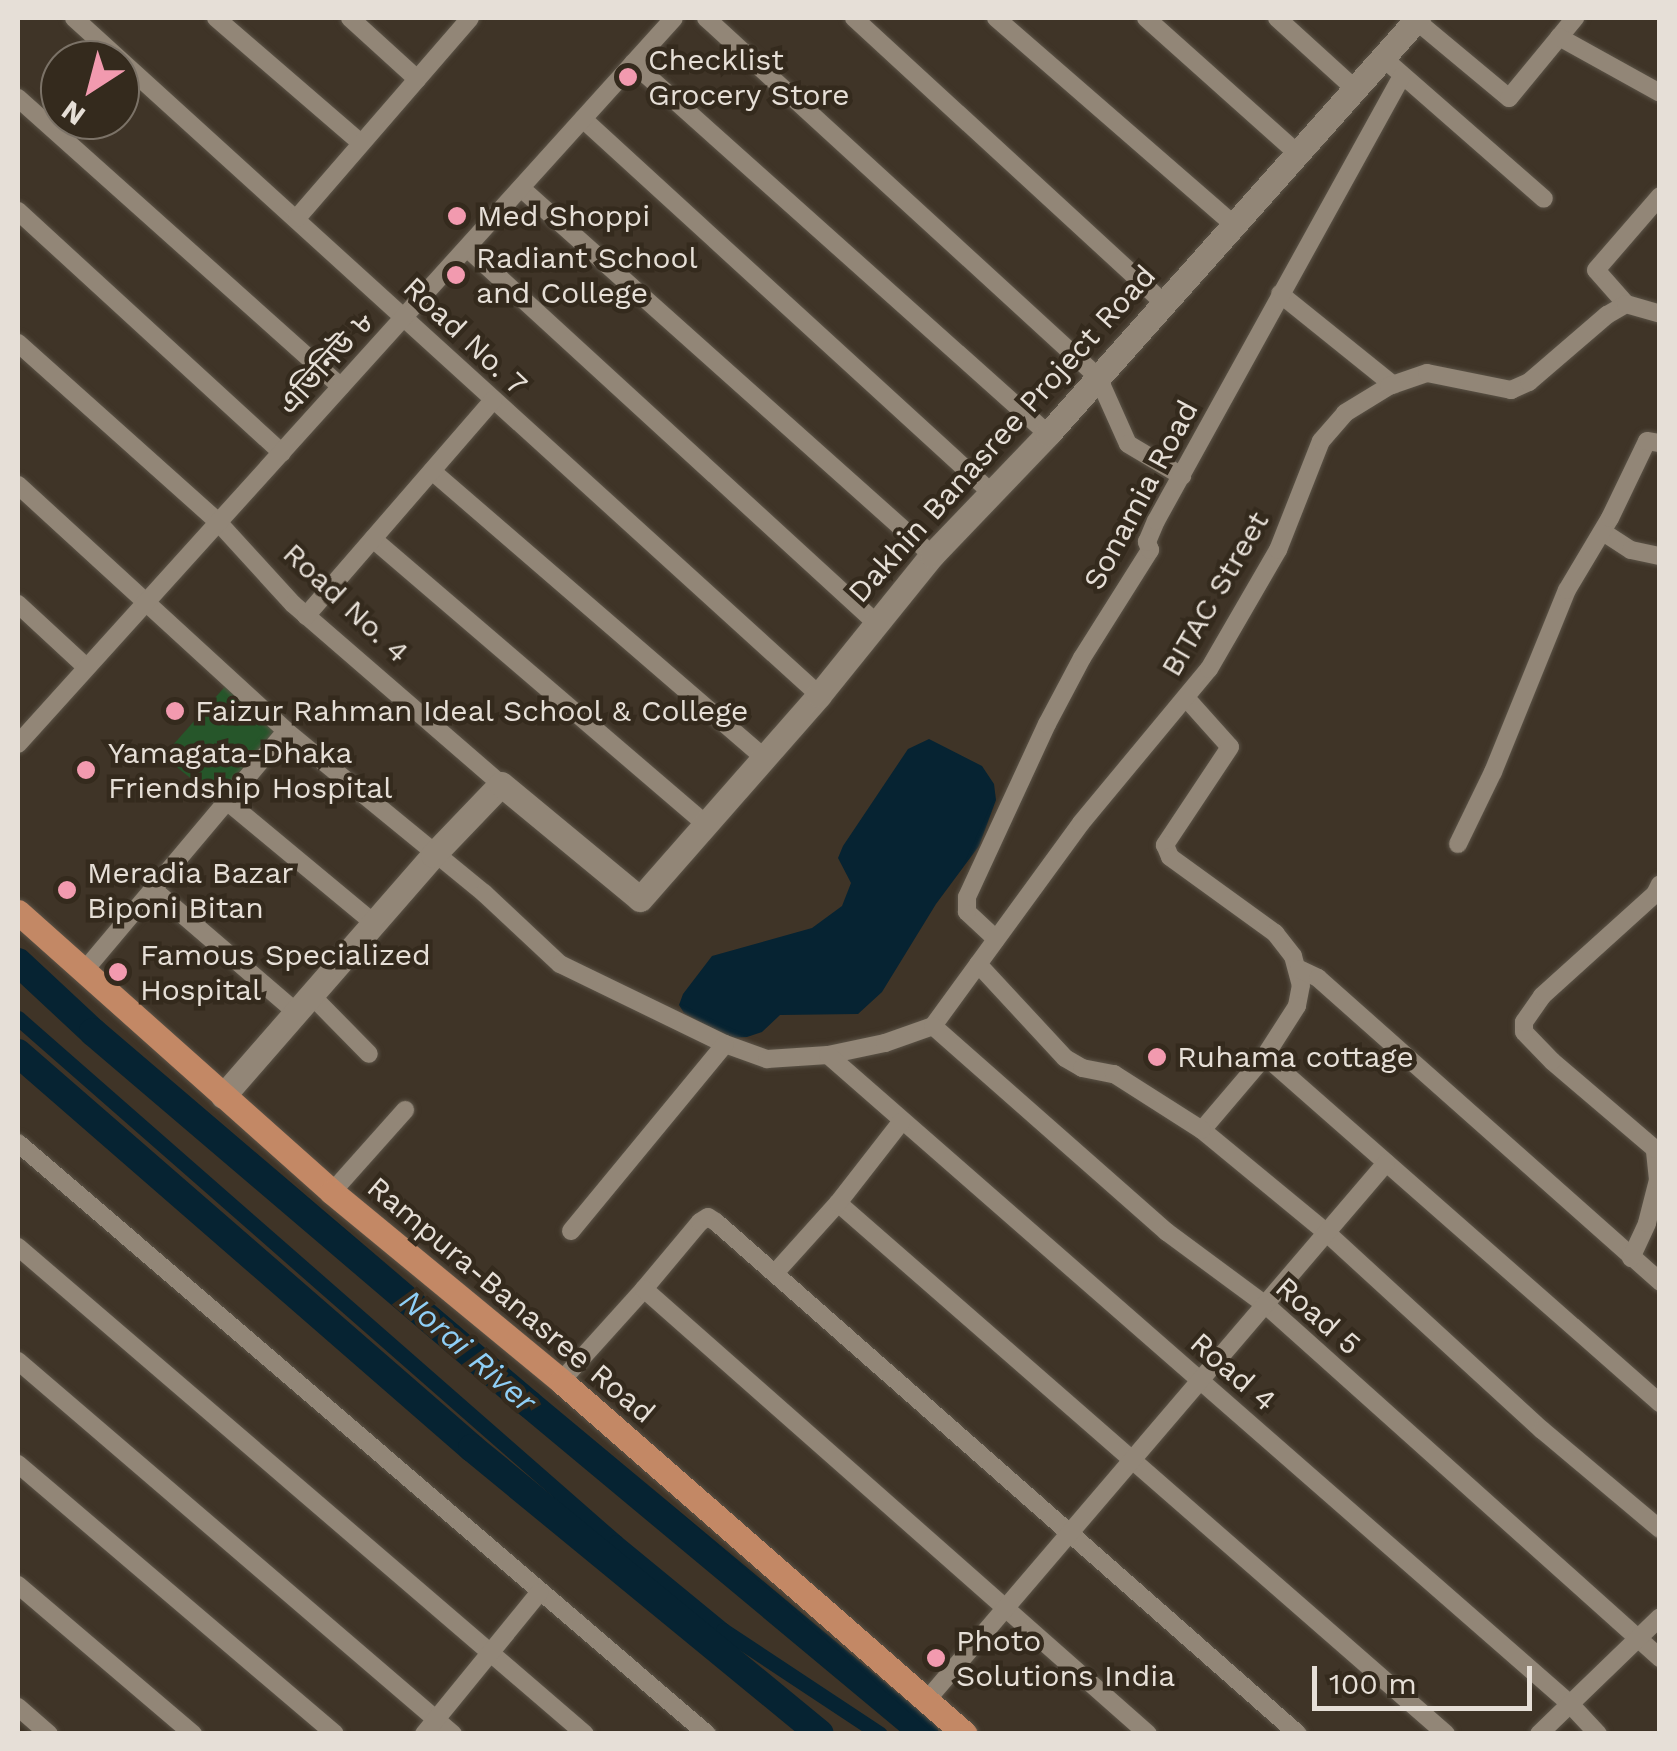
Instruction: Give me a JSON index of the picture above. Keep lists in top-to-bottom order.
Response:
{
  "streets": {
    "main road": ["Rampura-Banasree Road"],
    "street": [
      "Road No. 7",
      "এভিনিউ ৮",
      "Dakhin Banasree Project Road",
      "Sonamia Road",
      "BITAC Street",
      "Road No. 4",
      "Road 5",
      "Road 4"
    ]
  },
  "crossings": [
    ["Road No. 7", "এভিনিউ ৮"],
    ["Road No. 7", "Dakhin Banasree Project Road"],
    ["এভিনিউ ৮", "Road No. 4"],
    ["Dakhin Banasree Project Road", "Road No. 4"],
    ["Sonamia Road", "BITAC Street"],
    ["BITAC Street", "Road 5"]
  ],
  "water": ["Norai River"],
  "places": [
    "Checklist Grocery Store",
    "Med Shoppi",
    "Radiant School and College",
    "Faizur Rahman Ideal School & College",
    "Yamagata-Dhaka Friendship Hospital",
    "Meradia Bazar Biponi Bitan",
    "Famous Specialized Hospital",
    "Ruhama cottage",
    "Photo Solutions India"
  ],
  "scale_bar": "100 m",
  "north": "bottom left"
}
